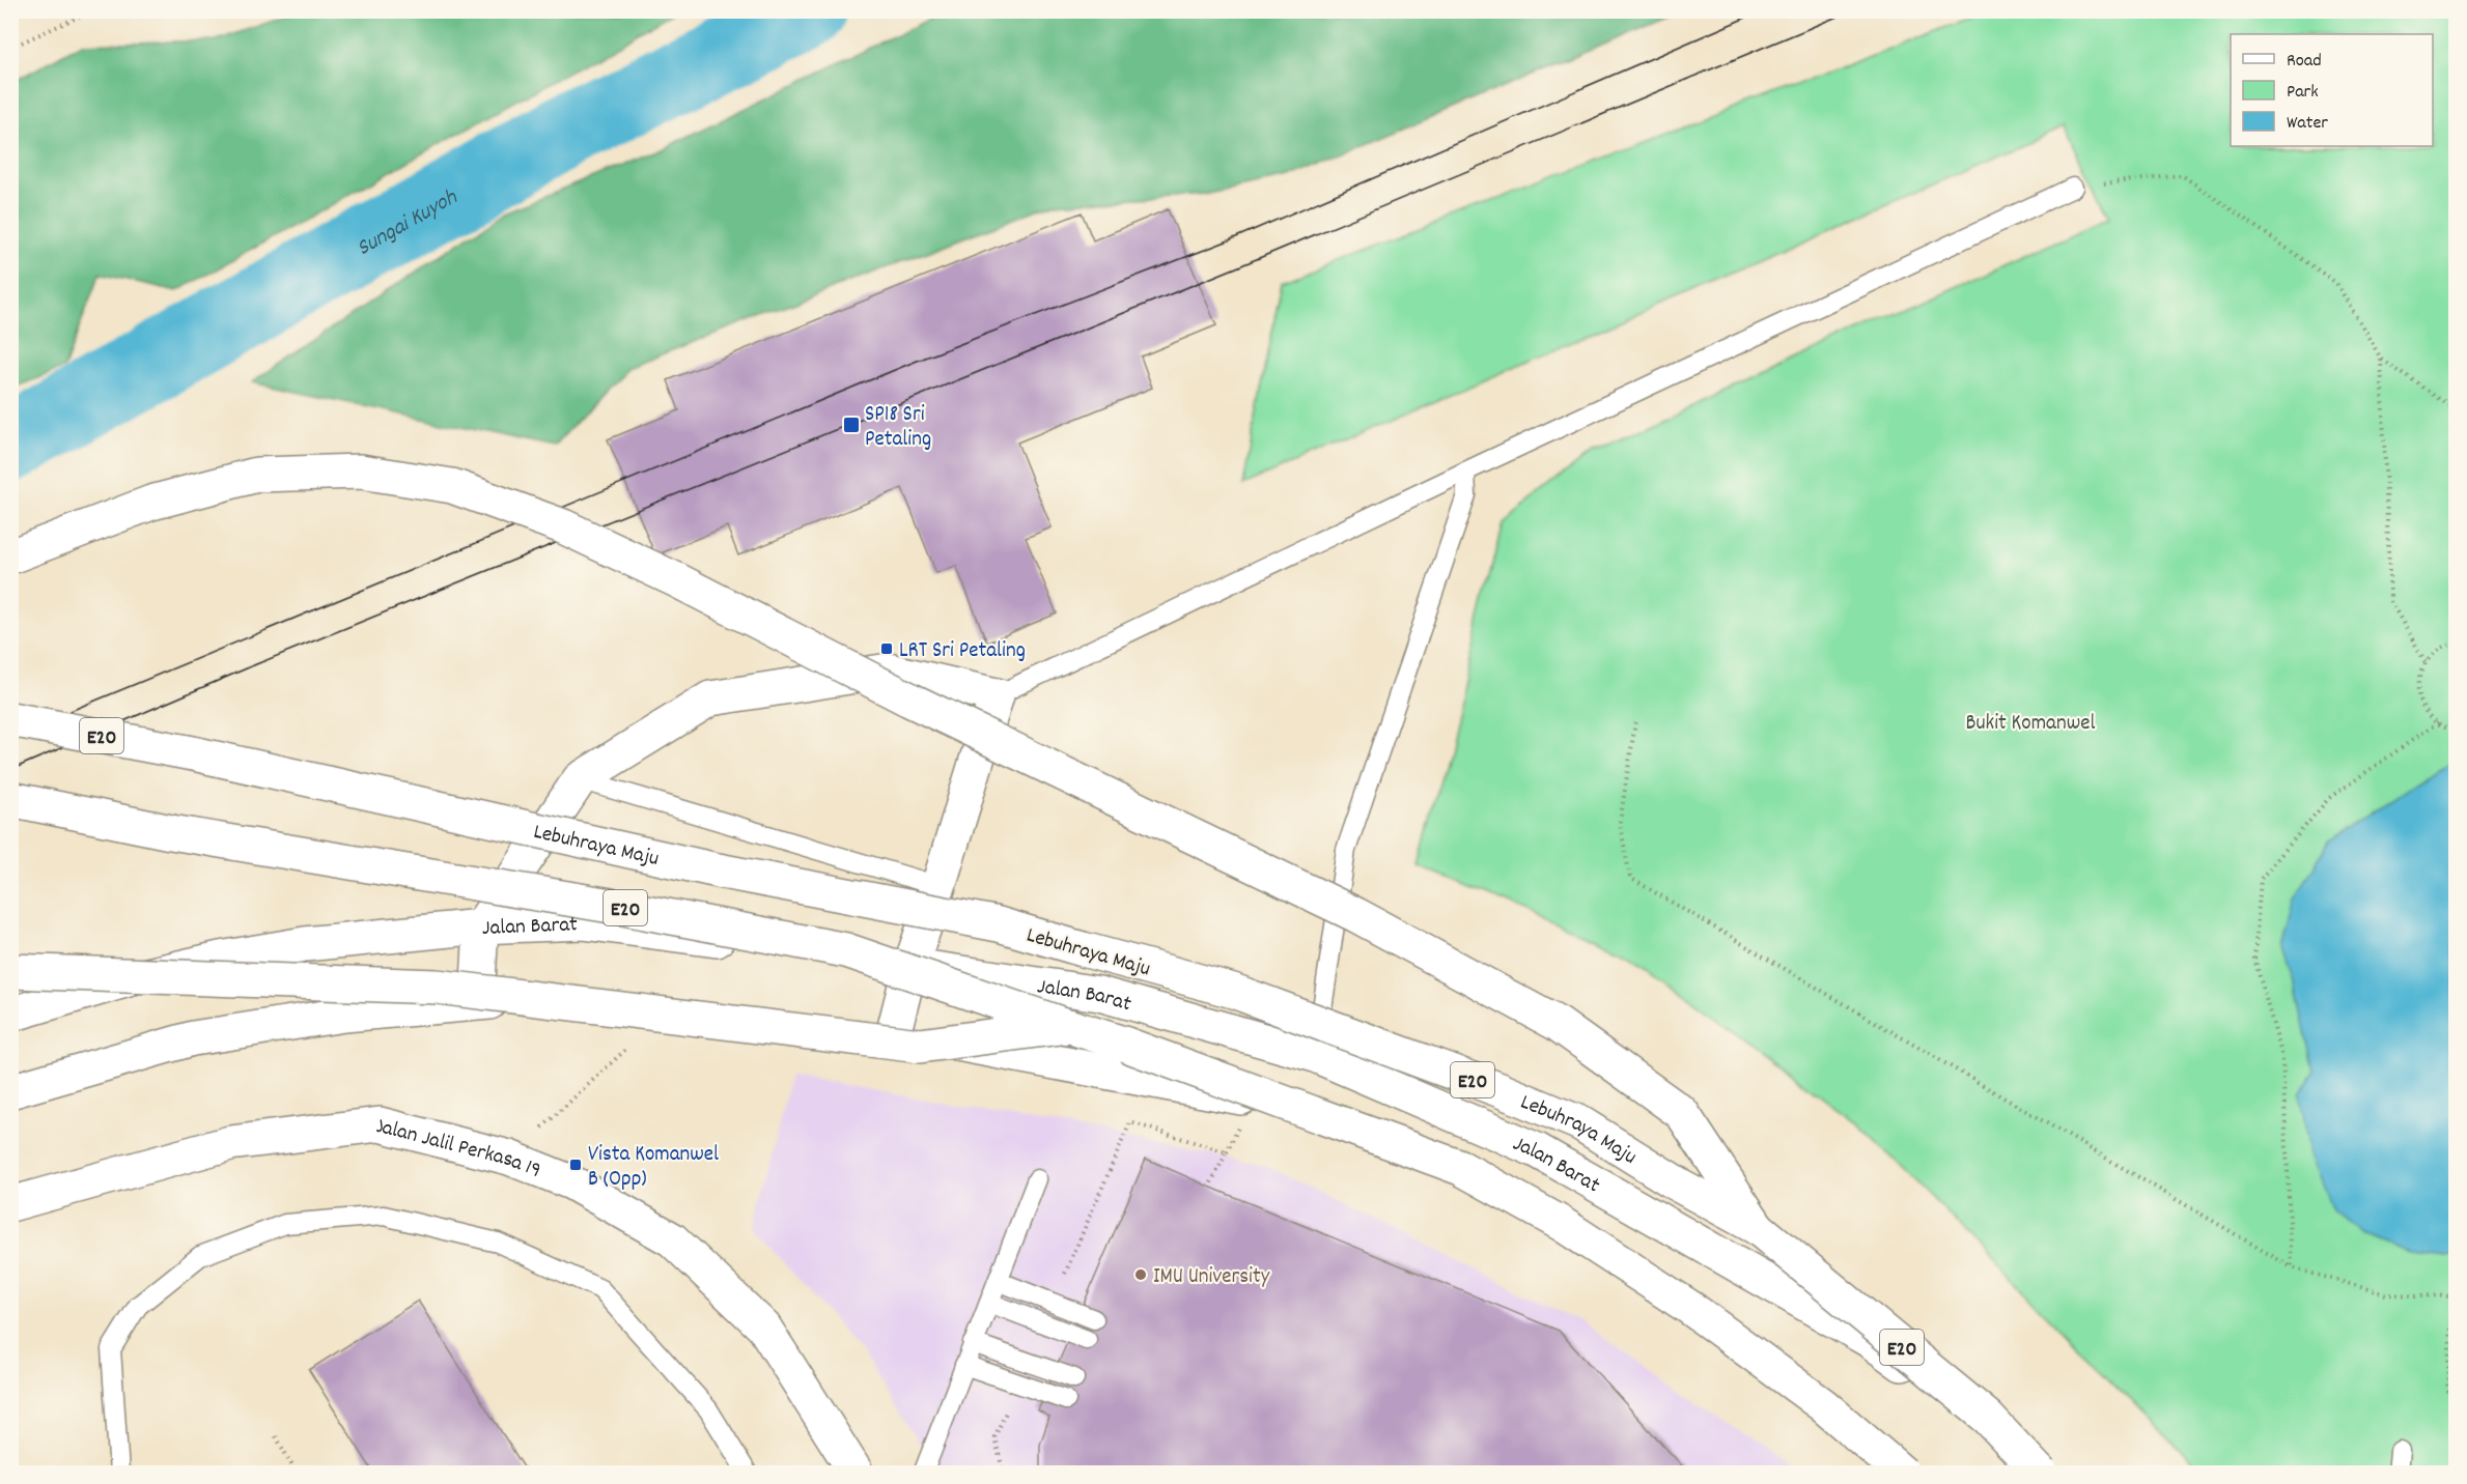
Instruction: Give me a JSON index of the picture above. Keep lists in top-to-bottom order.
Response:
{
  "streets": {
    "main road": [
      "E20",
      "Lebuhraya Maju",
      "Jalan Barat",
      "Jalan Jalil Perkasa 19"
    ]
  },
  "water": ["Sungai Kuyoh"],
  "parks": ["Bukit Komanwel"],
  "places": {
    "transit": ["SP18 Sri Petaling", "LRT Sri Petaling", "Vista Komanwel B (Opp)"],
    "other": ["IMU University"]
  },
  "legend": ["Road", "Park", "Water"]
}
